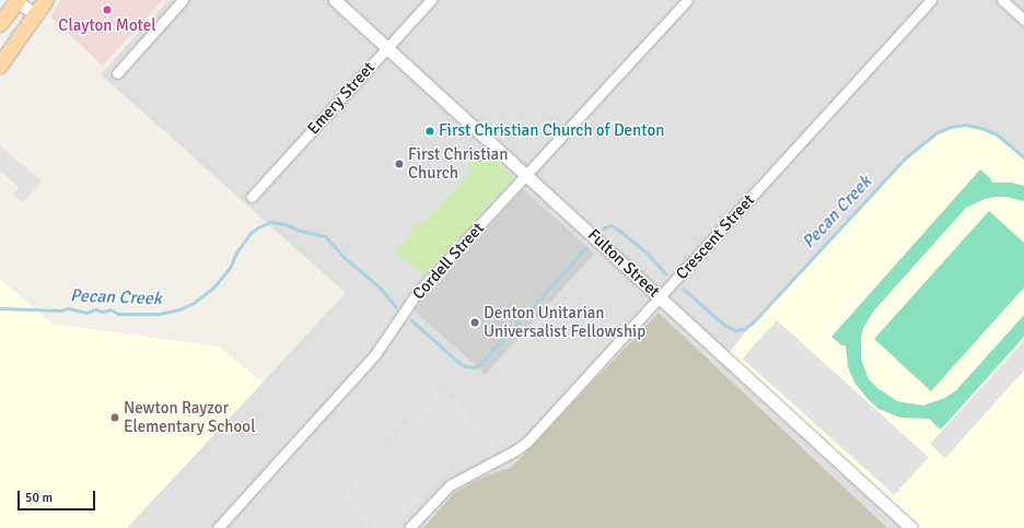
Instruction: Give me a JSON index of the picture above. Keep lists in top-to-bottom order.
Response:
{
  "streets": {
    "street": [
      "Emery Street",
      "Crescent Street",
      "Cordell Street",
      "Fulton Street"
    ]
  },
  "crossings": [
    ["Emery Street", "Fulton Street"],
    ["Crescent Street", "Fulton Street"],
    ["Cordell Street", "Fulton Street"]
  ],
  "water": ["Pecan Creek"],
  "places": [
    "Clayton Motel",
    "First Christian Church of Denton",
    "First Christian Church",
    "Denton Unitarian Universalist Fellowship",
    "Newton Rayzor Elementary School"
  ],
  "scale_bar": "50 m"
}
